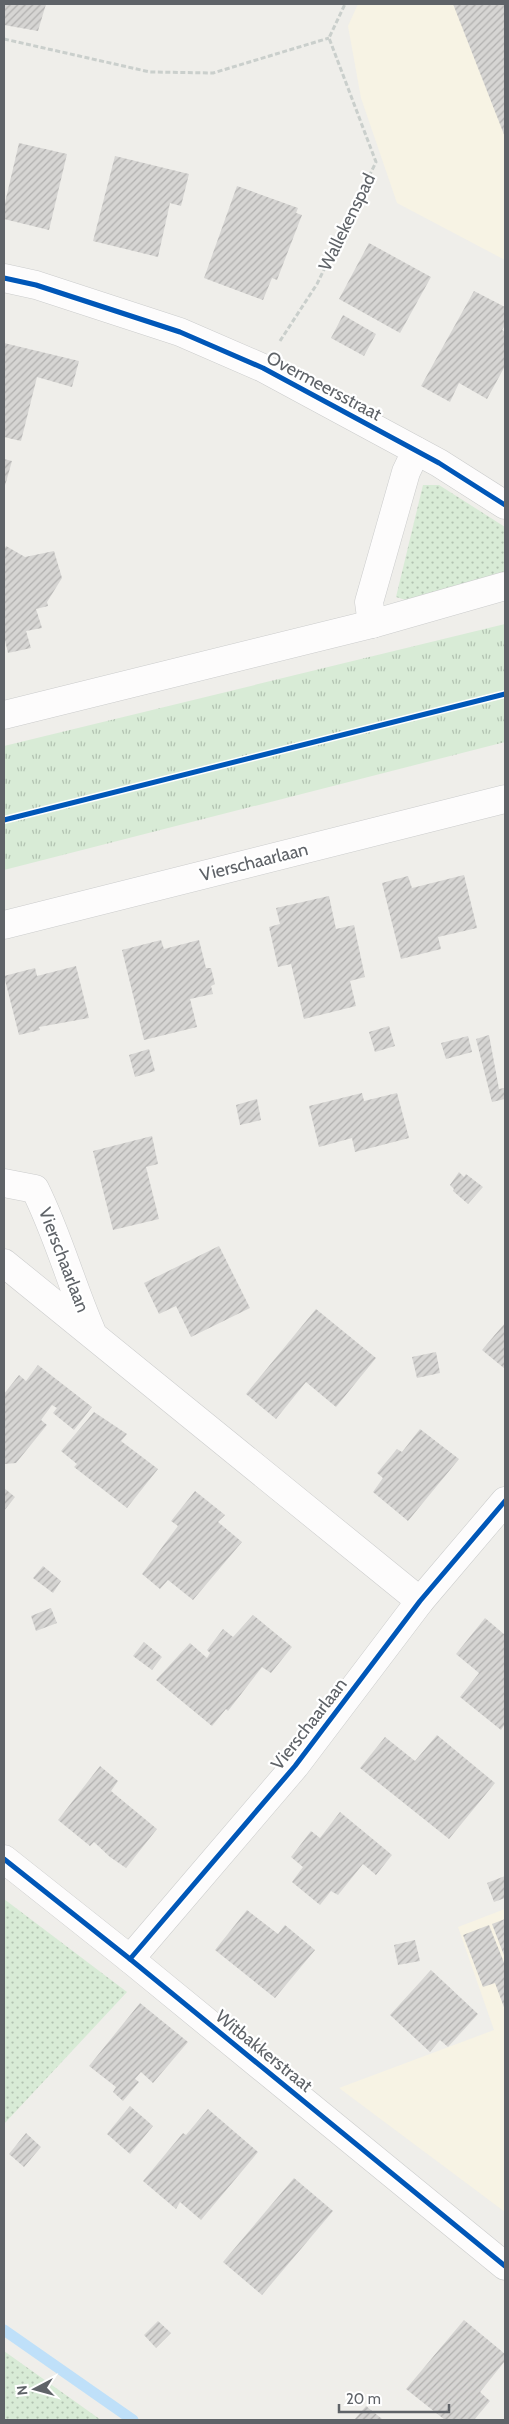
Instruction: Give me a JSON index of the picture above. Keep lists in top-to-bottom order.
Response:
{
  "streets": {
    "street": ["Overmeersstraat", "Vierschaarlaan", "Witbakkerstraat"],
    "path": ["Wallekenspad"]
  },
  "crossings": [
    ["Wallekenspad", "Overmeersstraat"],
    ["Vierschaarlaan", "Witbakkerstraat"]
  ],
  "scale_bar": "20 m",
  "north": "left"
}
